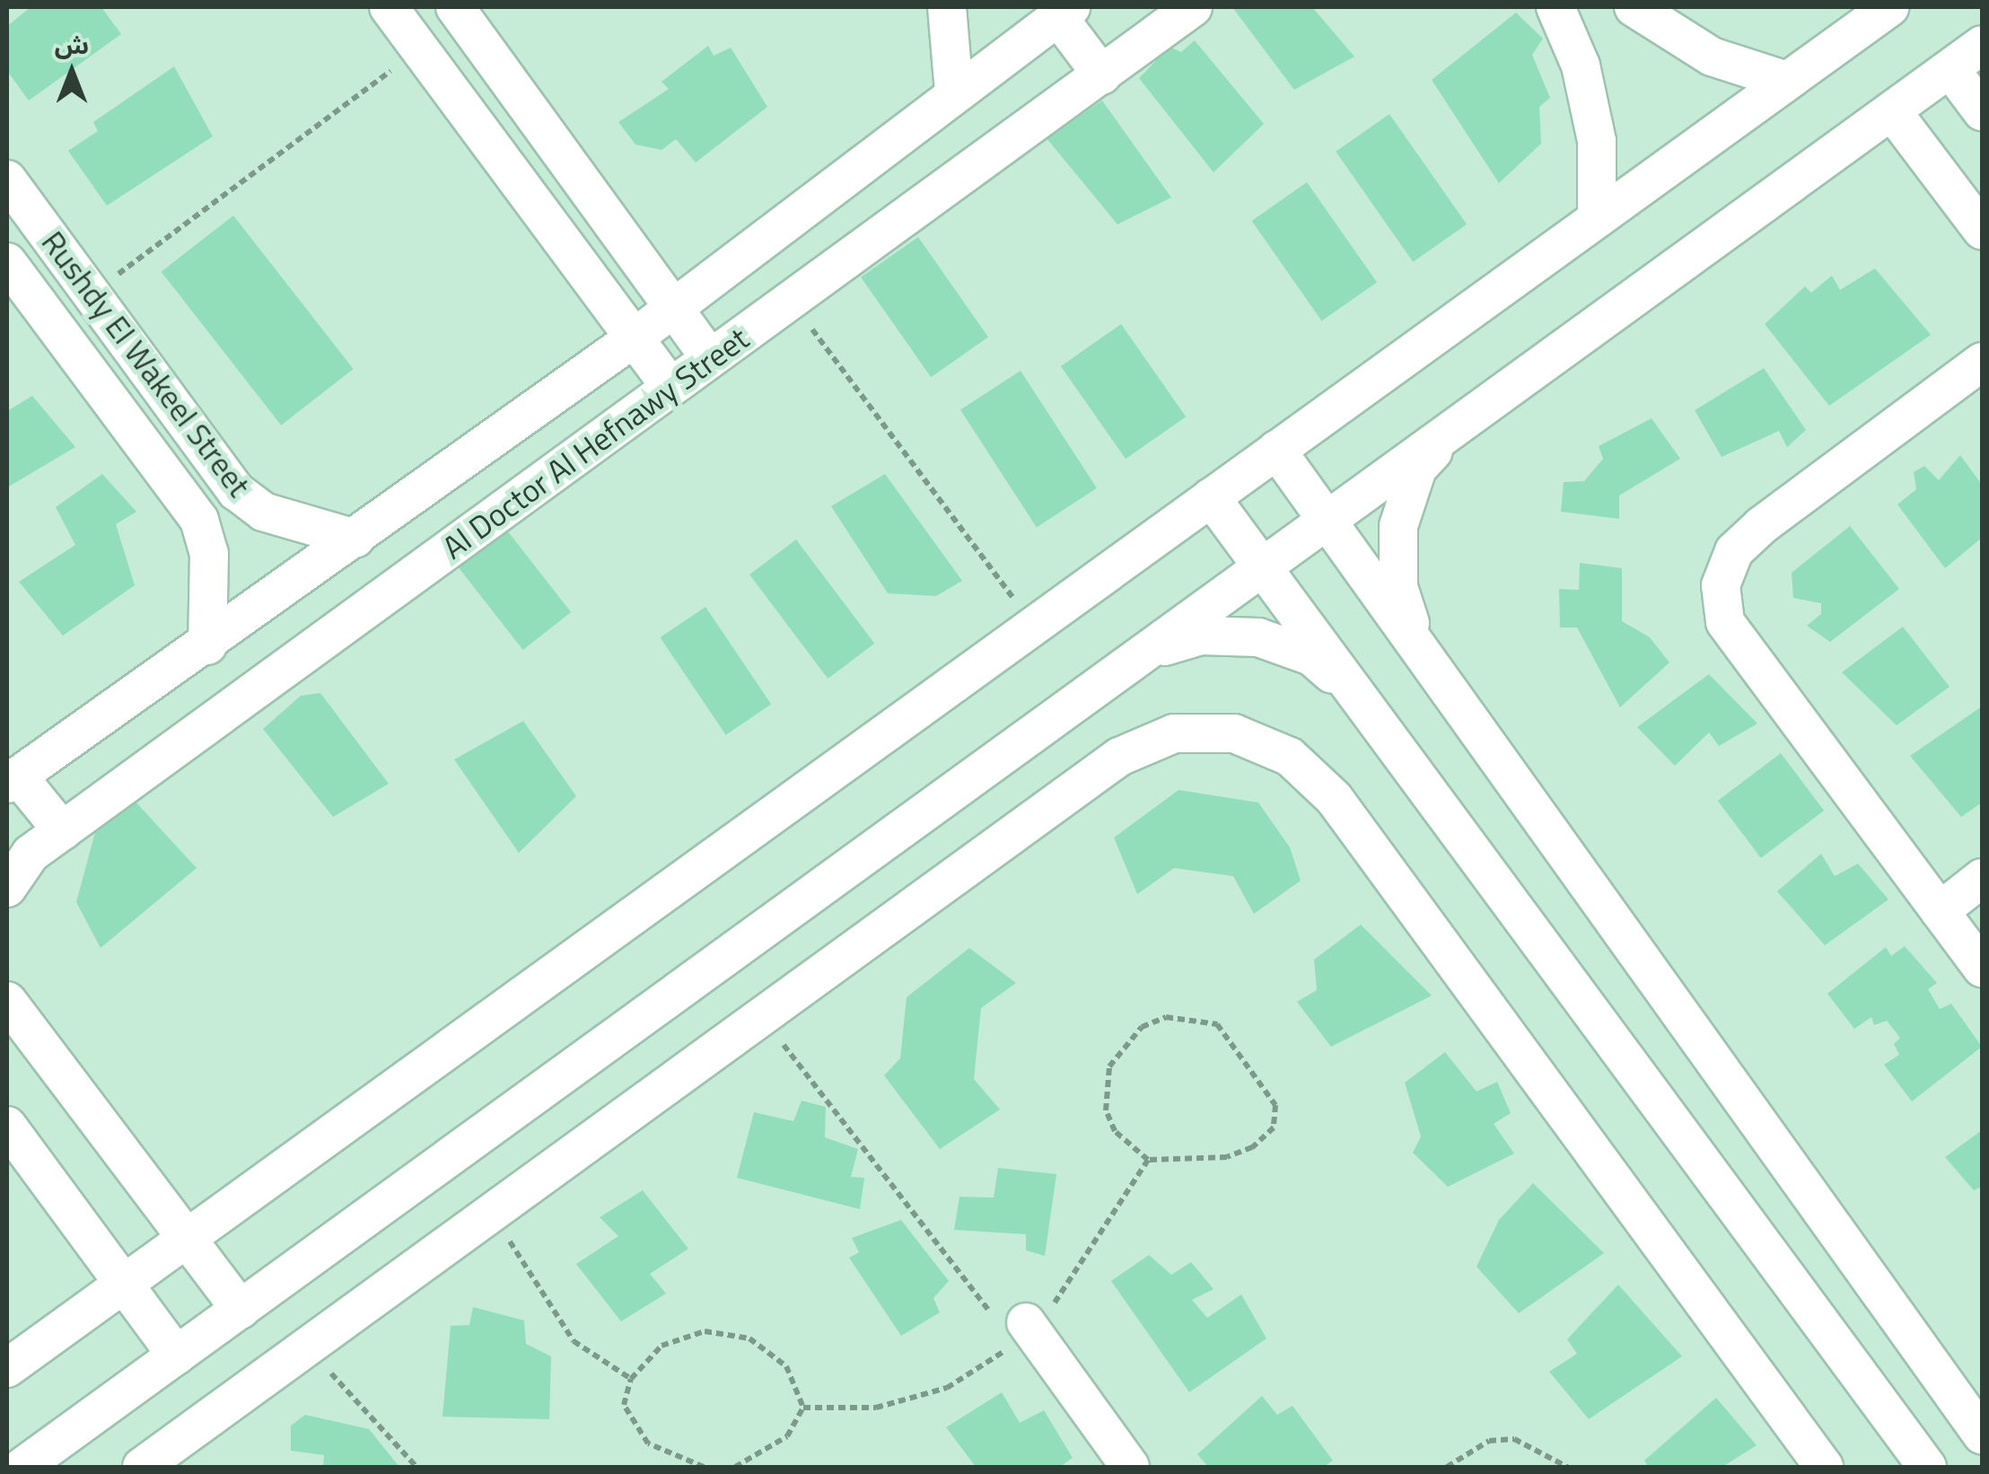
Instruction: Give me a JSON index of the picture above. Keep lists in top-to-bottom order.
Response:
{
  "streets": {
    "street": ["Rushdy El Wakeel Street", "Al Doctor Al Hefnawy Street"]
  },
  "crossings": [
    ["Rushdy El Wakeel Street", "Al Doctor Al Hefnawy Street"]
  ],
  "north": "top"
}
